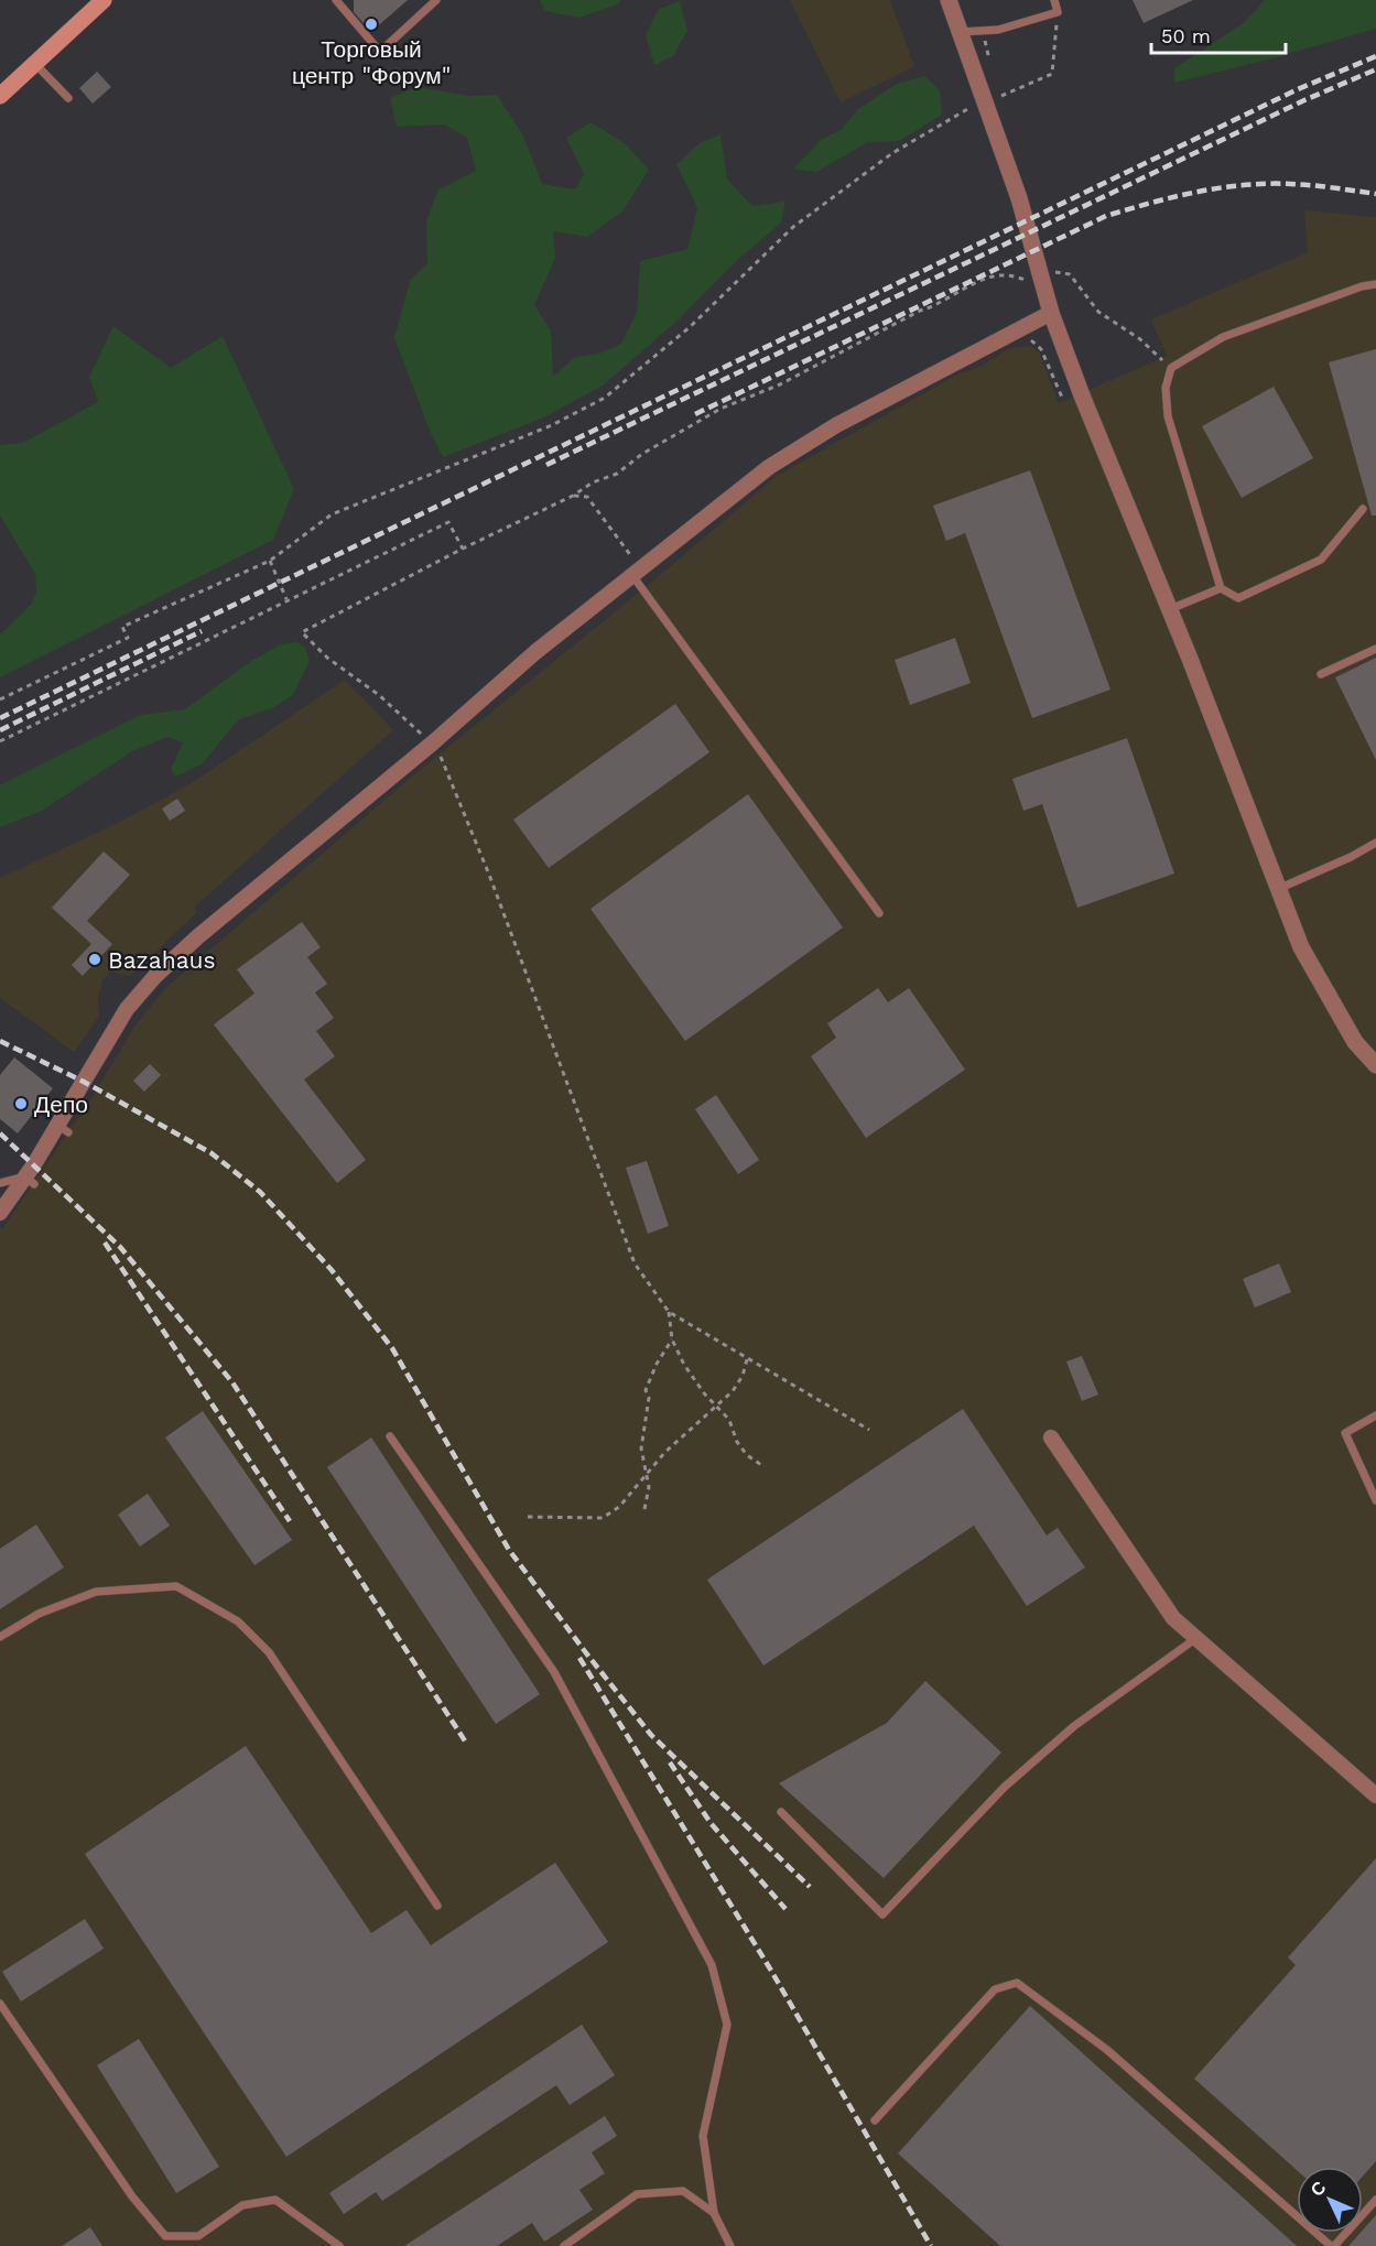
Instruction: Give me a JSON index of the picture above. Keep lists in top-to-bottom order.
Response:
{
  "places": ["Торговый центр \"Форум\"", "Bazahaus", "Депо"],
  "scale_bar": "50 m",
  "north": "top left"
}
